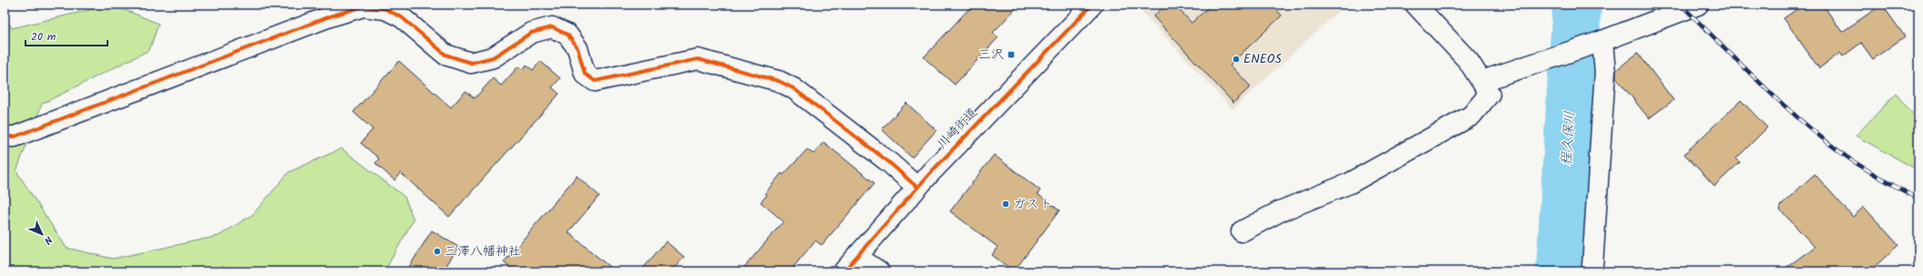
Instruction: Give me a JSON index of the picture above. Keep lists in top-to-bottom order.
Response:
{
  "streets": {
    "street": ["川崎街道"]
  },
  "water": ["程久保川"],
  "places": {
    "transit": ["三沢"],
    "other": ["ENEOS", "ガスト", "三澤八幡神社"]
  },
  "scale_bar": "20 m",
  "north": "bottom right"
}
